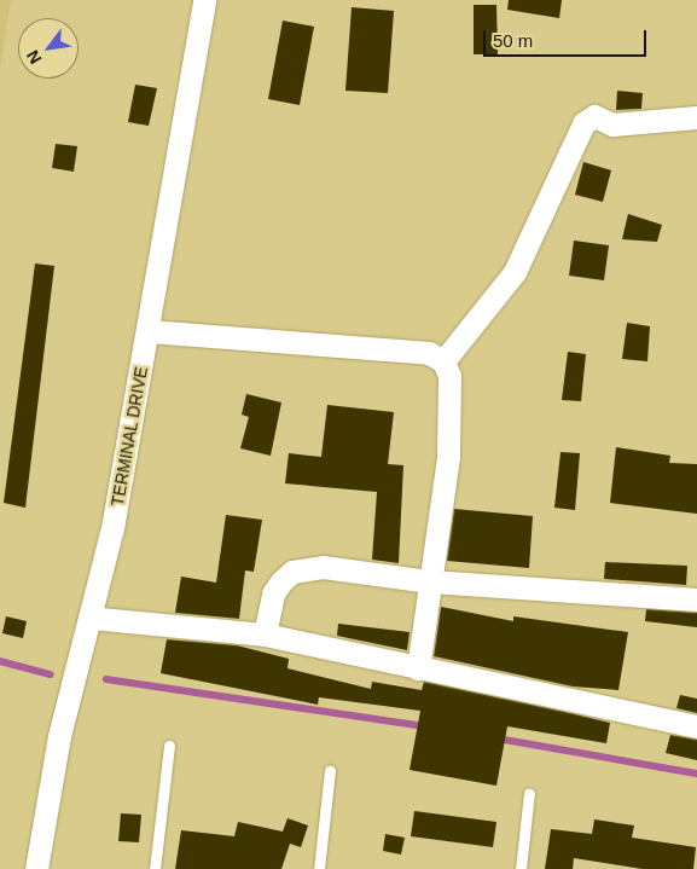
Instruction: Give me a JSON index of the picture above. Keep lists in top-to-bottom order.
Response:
{
  "streets": {
    "street": ["TERMINAL DRIVE"]
  },
  "scale_bar": "50 m",
  "north": "bottom left"
}
